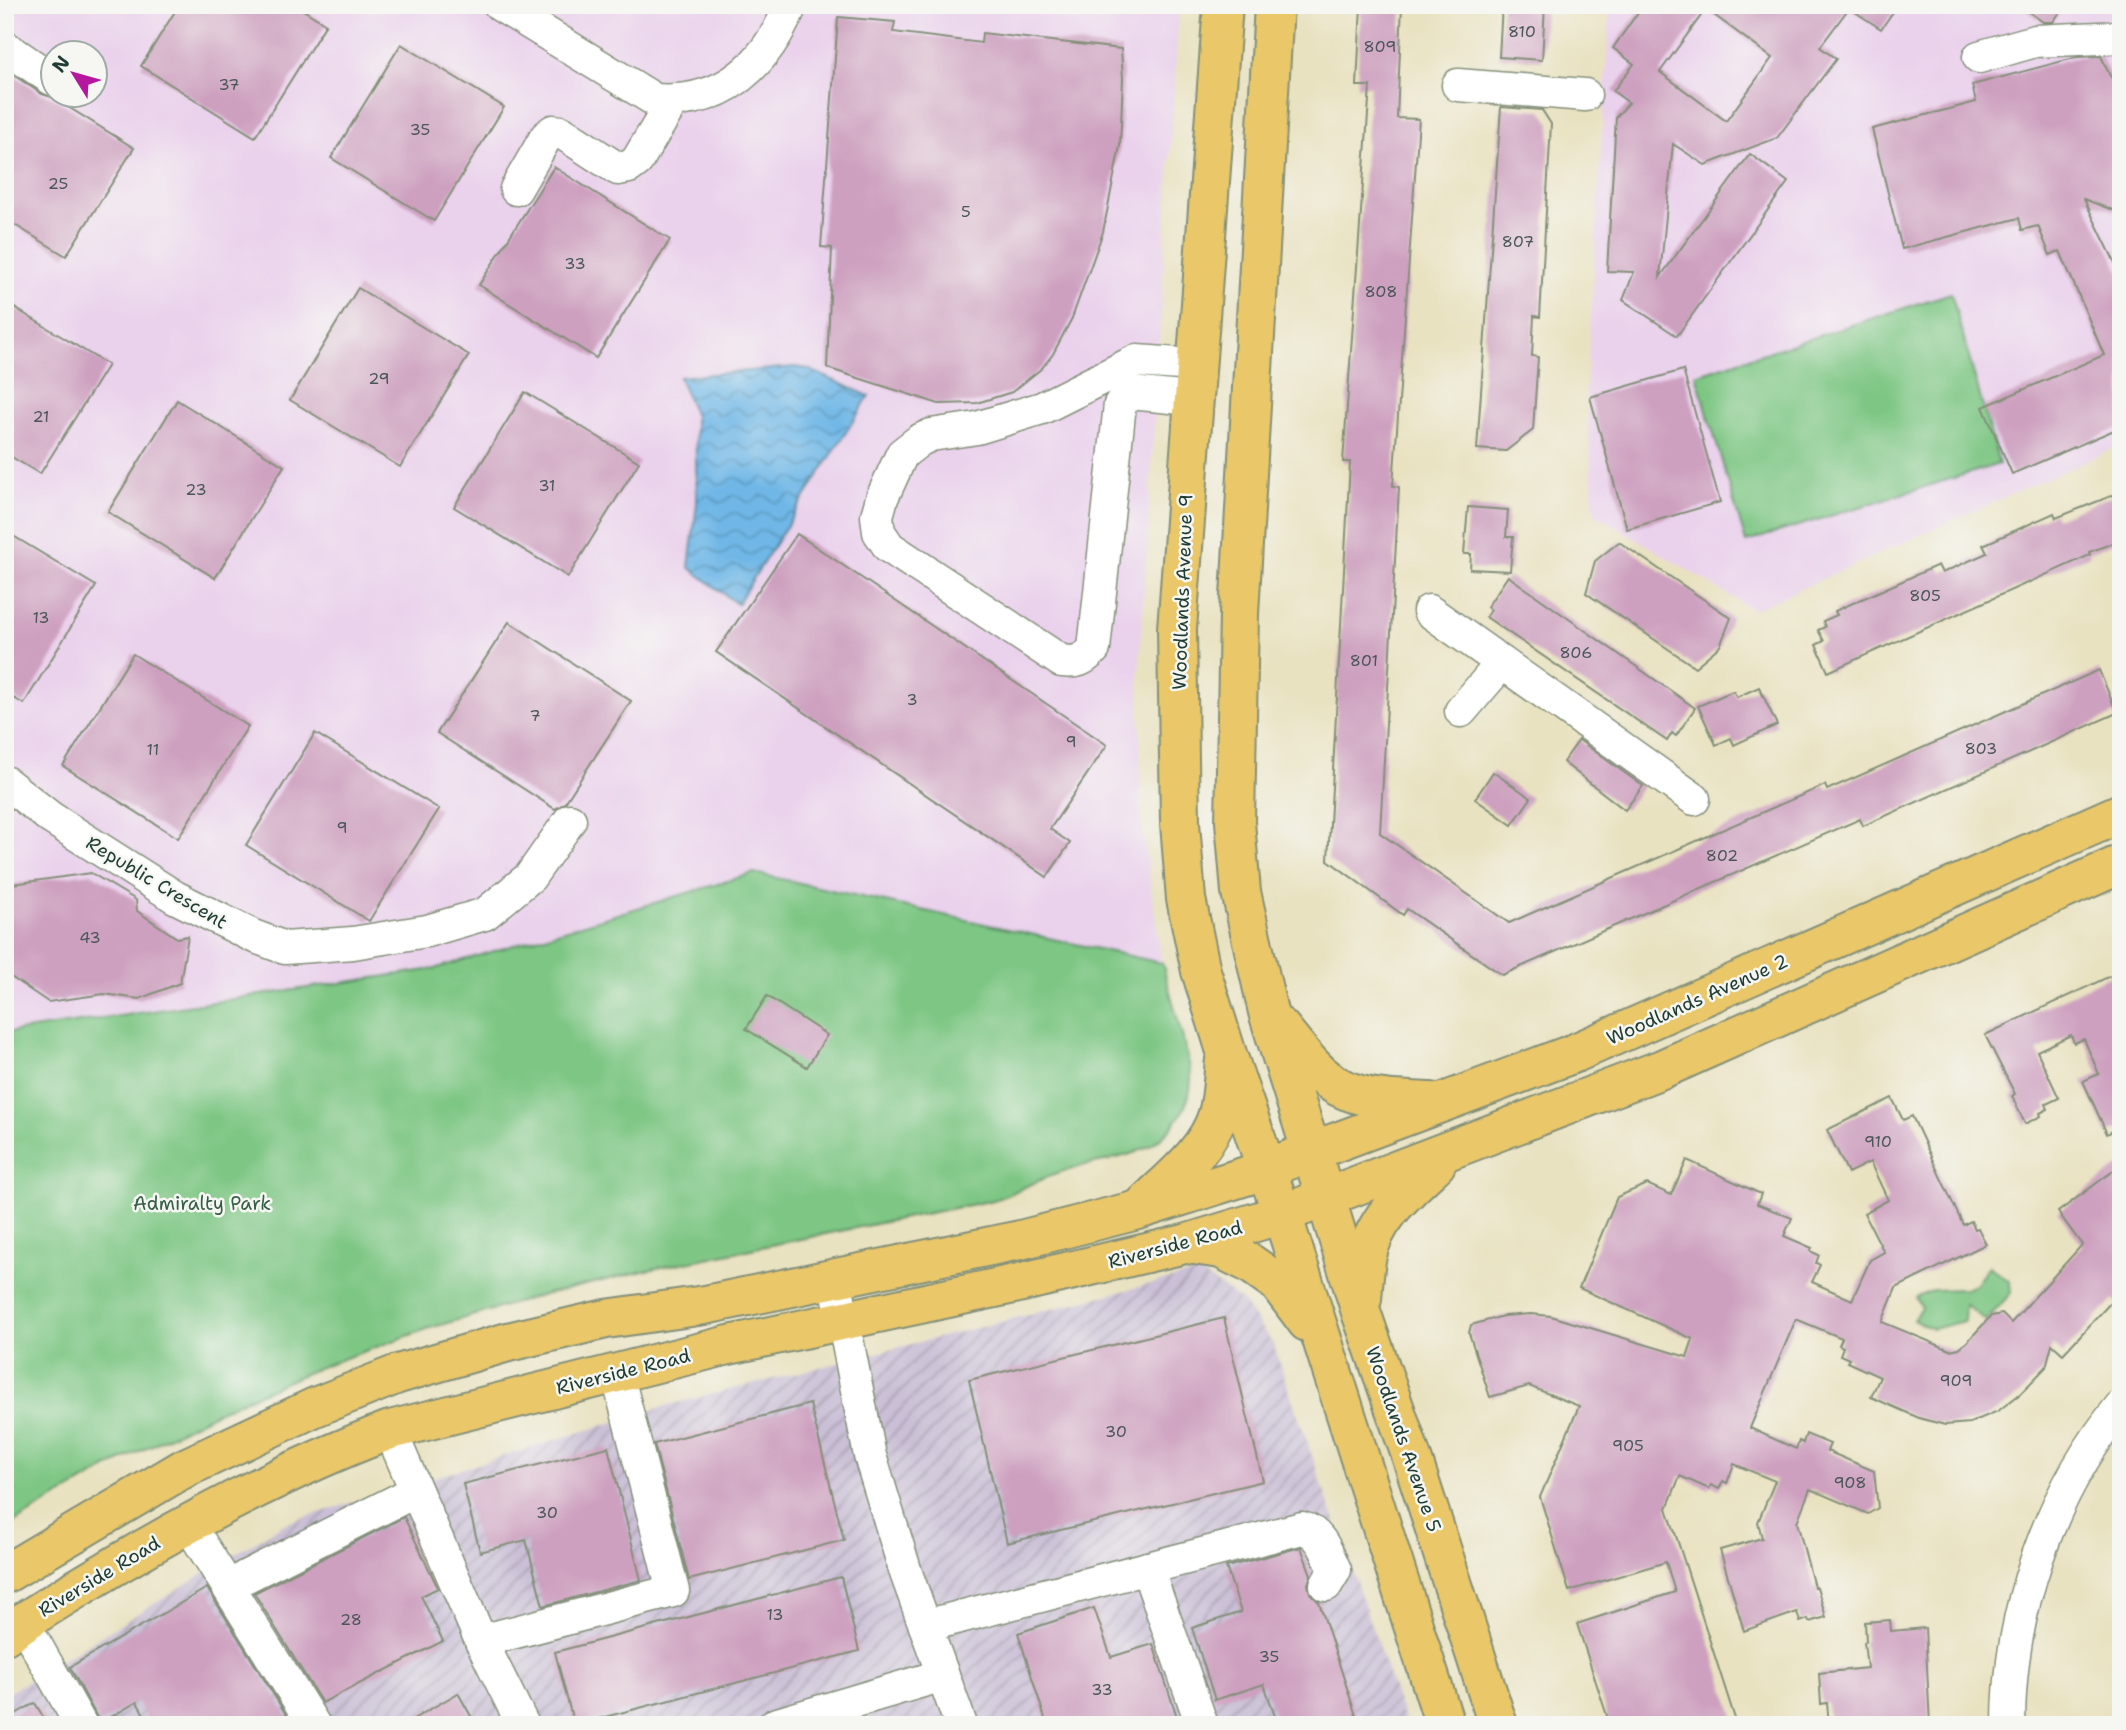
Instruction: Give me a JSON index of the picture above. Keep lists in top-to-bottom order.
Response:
{
  "streets": {
    "main road": [
      "Woodlands Avenue 9",
      "Woodlands Avenue 2",
      "Riverside Road",
      "Woodlands Avenue 5"
    ],
    "street": ["Republic Crescent"]
  },
  "crossings": [
    ["Woodlands Avenue 9", "Woodlands Avenue 2"],
    ["Woodlands Avenue 2", "Woodlands Avenue 5"]
  ],
  "parks": ["Admiralty Park"],
  "house_numbers": [
    "810",
    "809",
    "37",
    "35",
    "25",
    "5",
    "807",
    "33",
    "808",
    "29",
    "21",
    "31",
    "23",
    "805",
    "13",
    "806",
    "801",
    "3",
    "7",
    "9",
    "803",
    "11",
    "9",
    "802",
    "43",
    "910",
    "909",
    "30",
    "905",
    "908",
    "30",
    "13",
    "28",
    "35",
    "33"
  ],
  "north": "top left"
}
